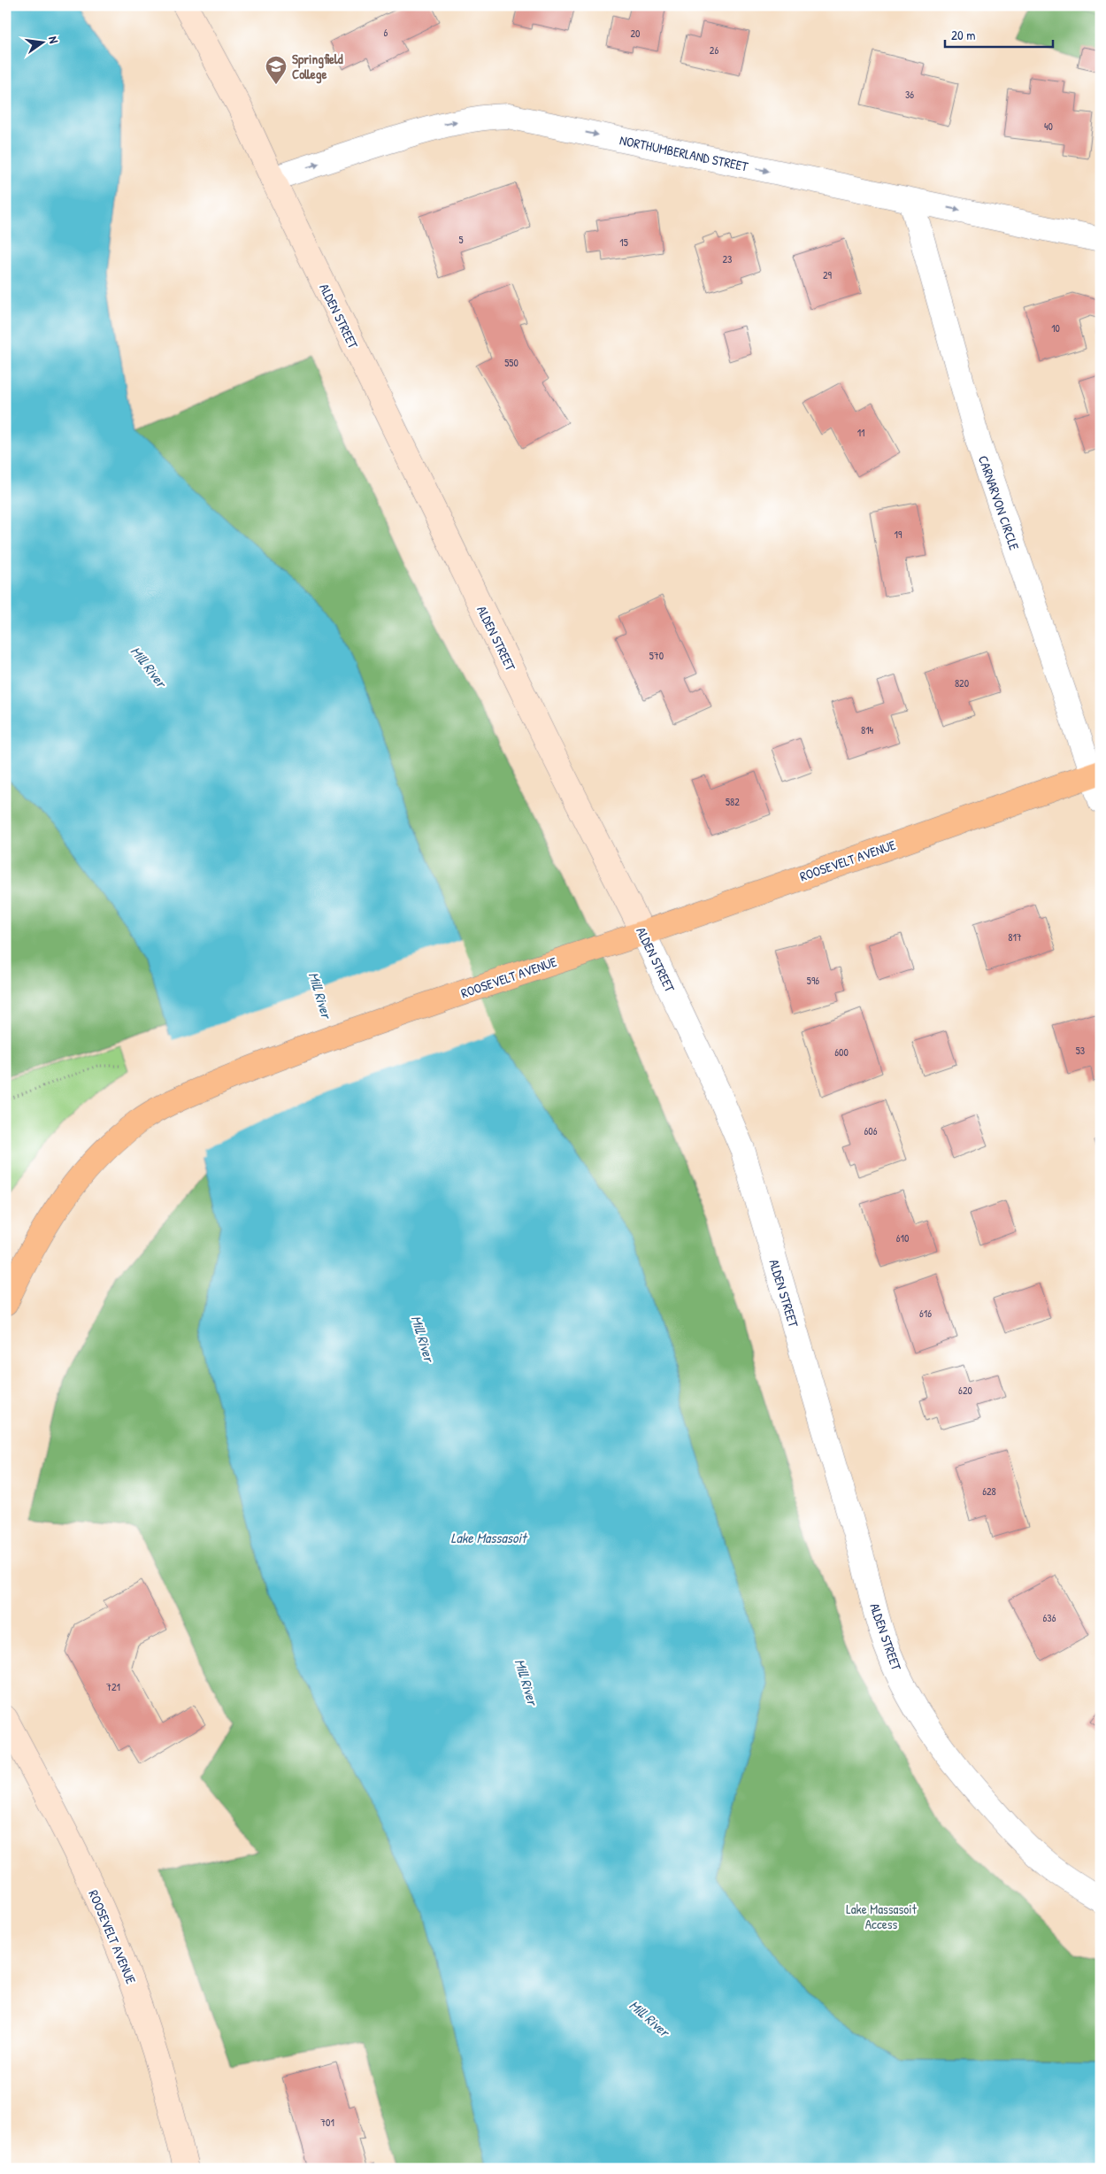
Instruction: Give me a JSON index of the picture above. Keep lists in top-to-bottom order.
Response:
{
  "streets": {
    "main road": ["ALDEN STREET", "ROOSEVELT AVENUE"],
    "street": ["NORTHUMBERLAND STREET", "CARNARVON CIRCLE"]
  },
  "crossings": [
    ["NORTHUMBERLAND STREET", "ALDEN STREET"],
    ["NORTHUMBERLAND STREET", "CARNARVON CIRCLE"],
    ["ALDEN STREET", "ROOSEVELT AVENUE"],
    ["CARNARVON CIRCLE", "ROOSEVELT AVENUE"]
  ],
  "one_way": ["NORTHUMBERLAND STREET"],
  "water": ["Mill River", "Lake Massasoit"],
  "parks": ["Lake Massasoit Access"],
  "places": {
    "school or university": ["Springfield College"]
  },
  "house_numbers": [
    "6",
    "20",
    "26",
    "36",
    "40",
    "5",
    "15",
    "23",
    "29",
    "10",
    "550",
    "11",
    "19",
    "570",
    "820",
    "814",
    "582",
    "817",
    "596",
    "53",
    "600",
    "606",
    "610",
    "616",
    "620",
    "628",
    "636",
    "721",
    "701"
  ],
  "scale_bar": "20 m",
  "north": "right"
}
